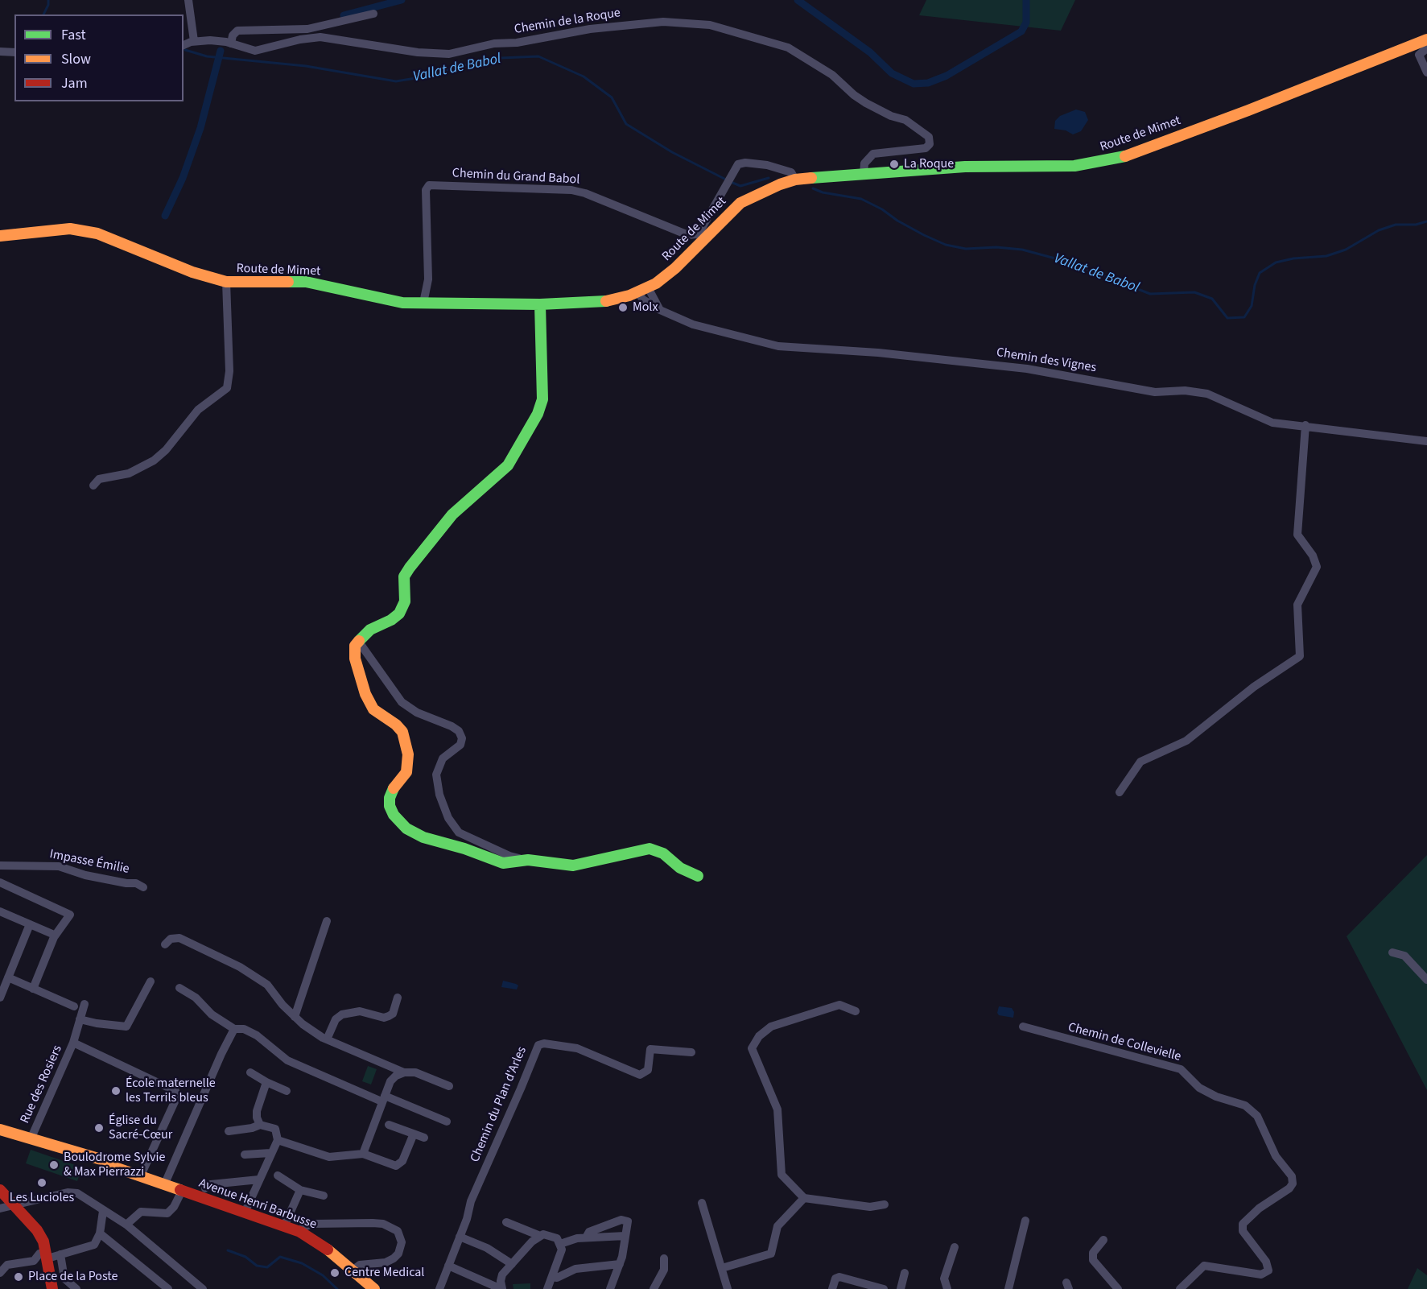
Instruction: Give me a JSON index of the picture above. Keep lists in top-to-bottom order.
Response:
{
  "streets": {
    "main road": ["Route de Mimet", "Avenue Henri Barbusse"],
    "street": [
      "Chemin de la Roque",
      "Chemin du Grand Babol",
      "Chemin des Vignes",
      "Impasse Émilie",
      "Chemin de Collevielle",
      "Rue des Rosiers",
      "Chemin du Plan d'Arles"
    ]
  },
  "crossings": [
    ["Chemin de la Roque", "Route de Mimet"],
    ["Route de Mimet", "Chemin du Grand Babol"],
    ["Route de Mimet", "Chemin des Vignes"],
    ["Rue des Rosiers", "Avenue Henri Barbusse"]
  ],
  "water": ["Vallat de Babol"],
  "places": [
    "La Roque",
    "Molx",
    "École maternelle les Terrils bleus",
    "Église du Sacré-Cœur",
    "Boulodrome Sylvie & Max Pierrazzi",
    "Les Lucioles",
    "Centre Medical",
    "Place de la Poste"
  ],
  "legend": ["Fast", "Slow", "Jam"]
}
